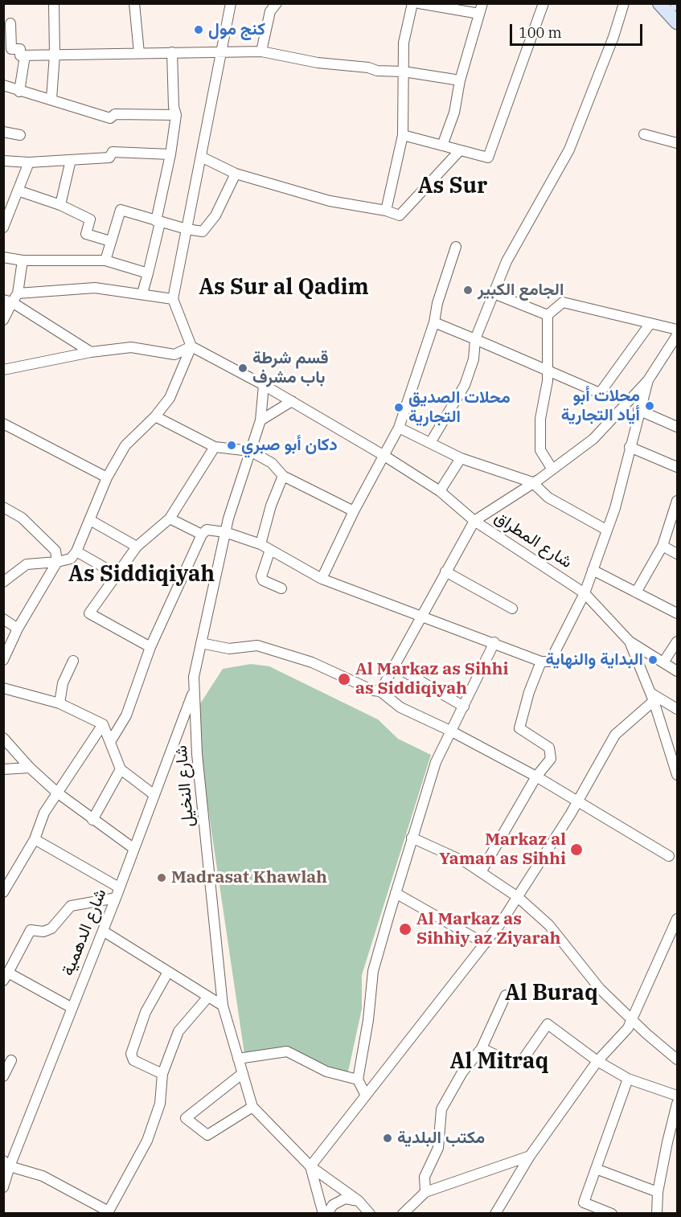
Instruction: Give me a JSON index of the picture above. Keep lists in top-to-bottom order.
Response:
{
  "streets": {
    "street": ["شارع المطراق", "شارع النخيل", "شارع الدهمية"]
  },
  "crossings": [
    ["شارع النخيل", "شارع الدهمية"]
  ],
  "districts": [
    "As Sur",
    "As Sur al Qadim",
    "As Siddiqiyah",
    "Al Buraq",
    "Al Mitraq"
  ],
  "places": [
    "كنج مول",
    "الجامع الكبير",
    "قسم شرطة باب مشرف",
    "محلات أبو أياد التجارية",
    "محلات الصديق التجارية",
    "دكان أبو صبري",
    "البداية والنهاية",
    "Al Markaz as Sihhi as Siddiqiyah",
    "Markaz al Yaman as Sihhi",
    "Madrasat Khawlah",
    "Al Markaz as Sihhiy az Ziyarah",
    "مكتب البلدية"
  ],
  "scale_bar": "100 m"
}
